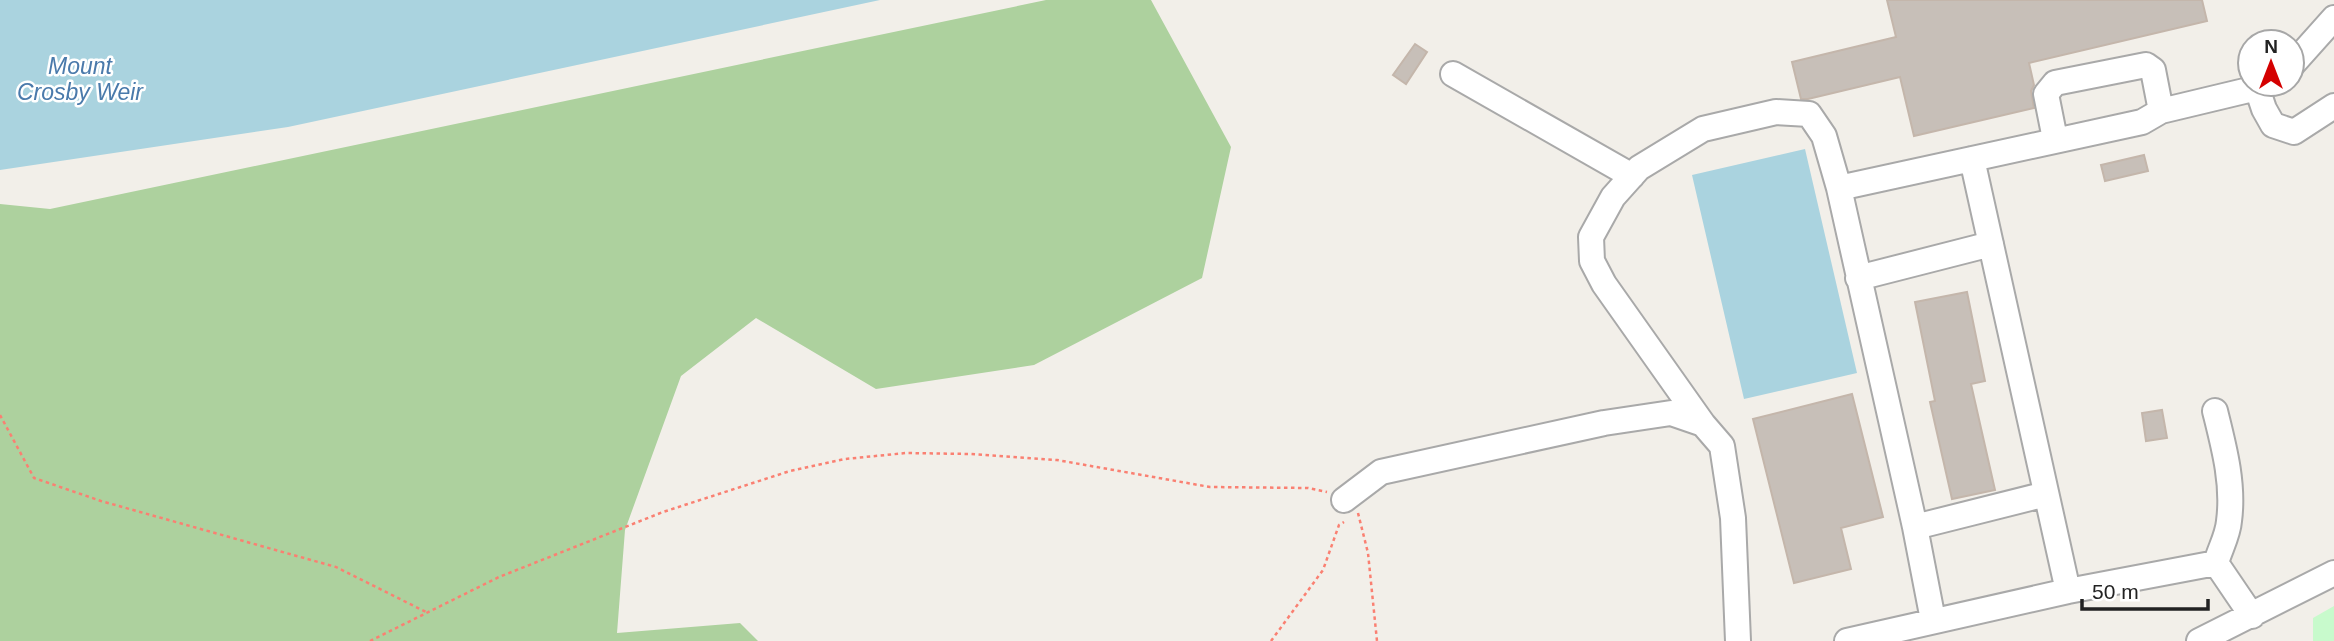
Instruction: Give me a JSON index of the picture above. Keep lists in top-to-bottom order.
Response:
{
  "water": ["Mount Crosby Weir"],
  "scale_bar": "50 m",
  "north": "top"
}
